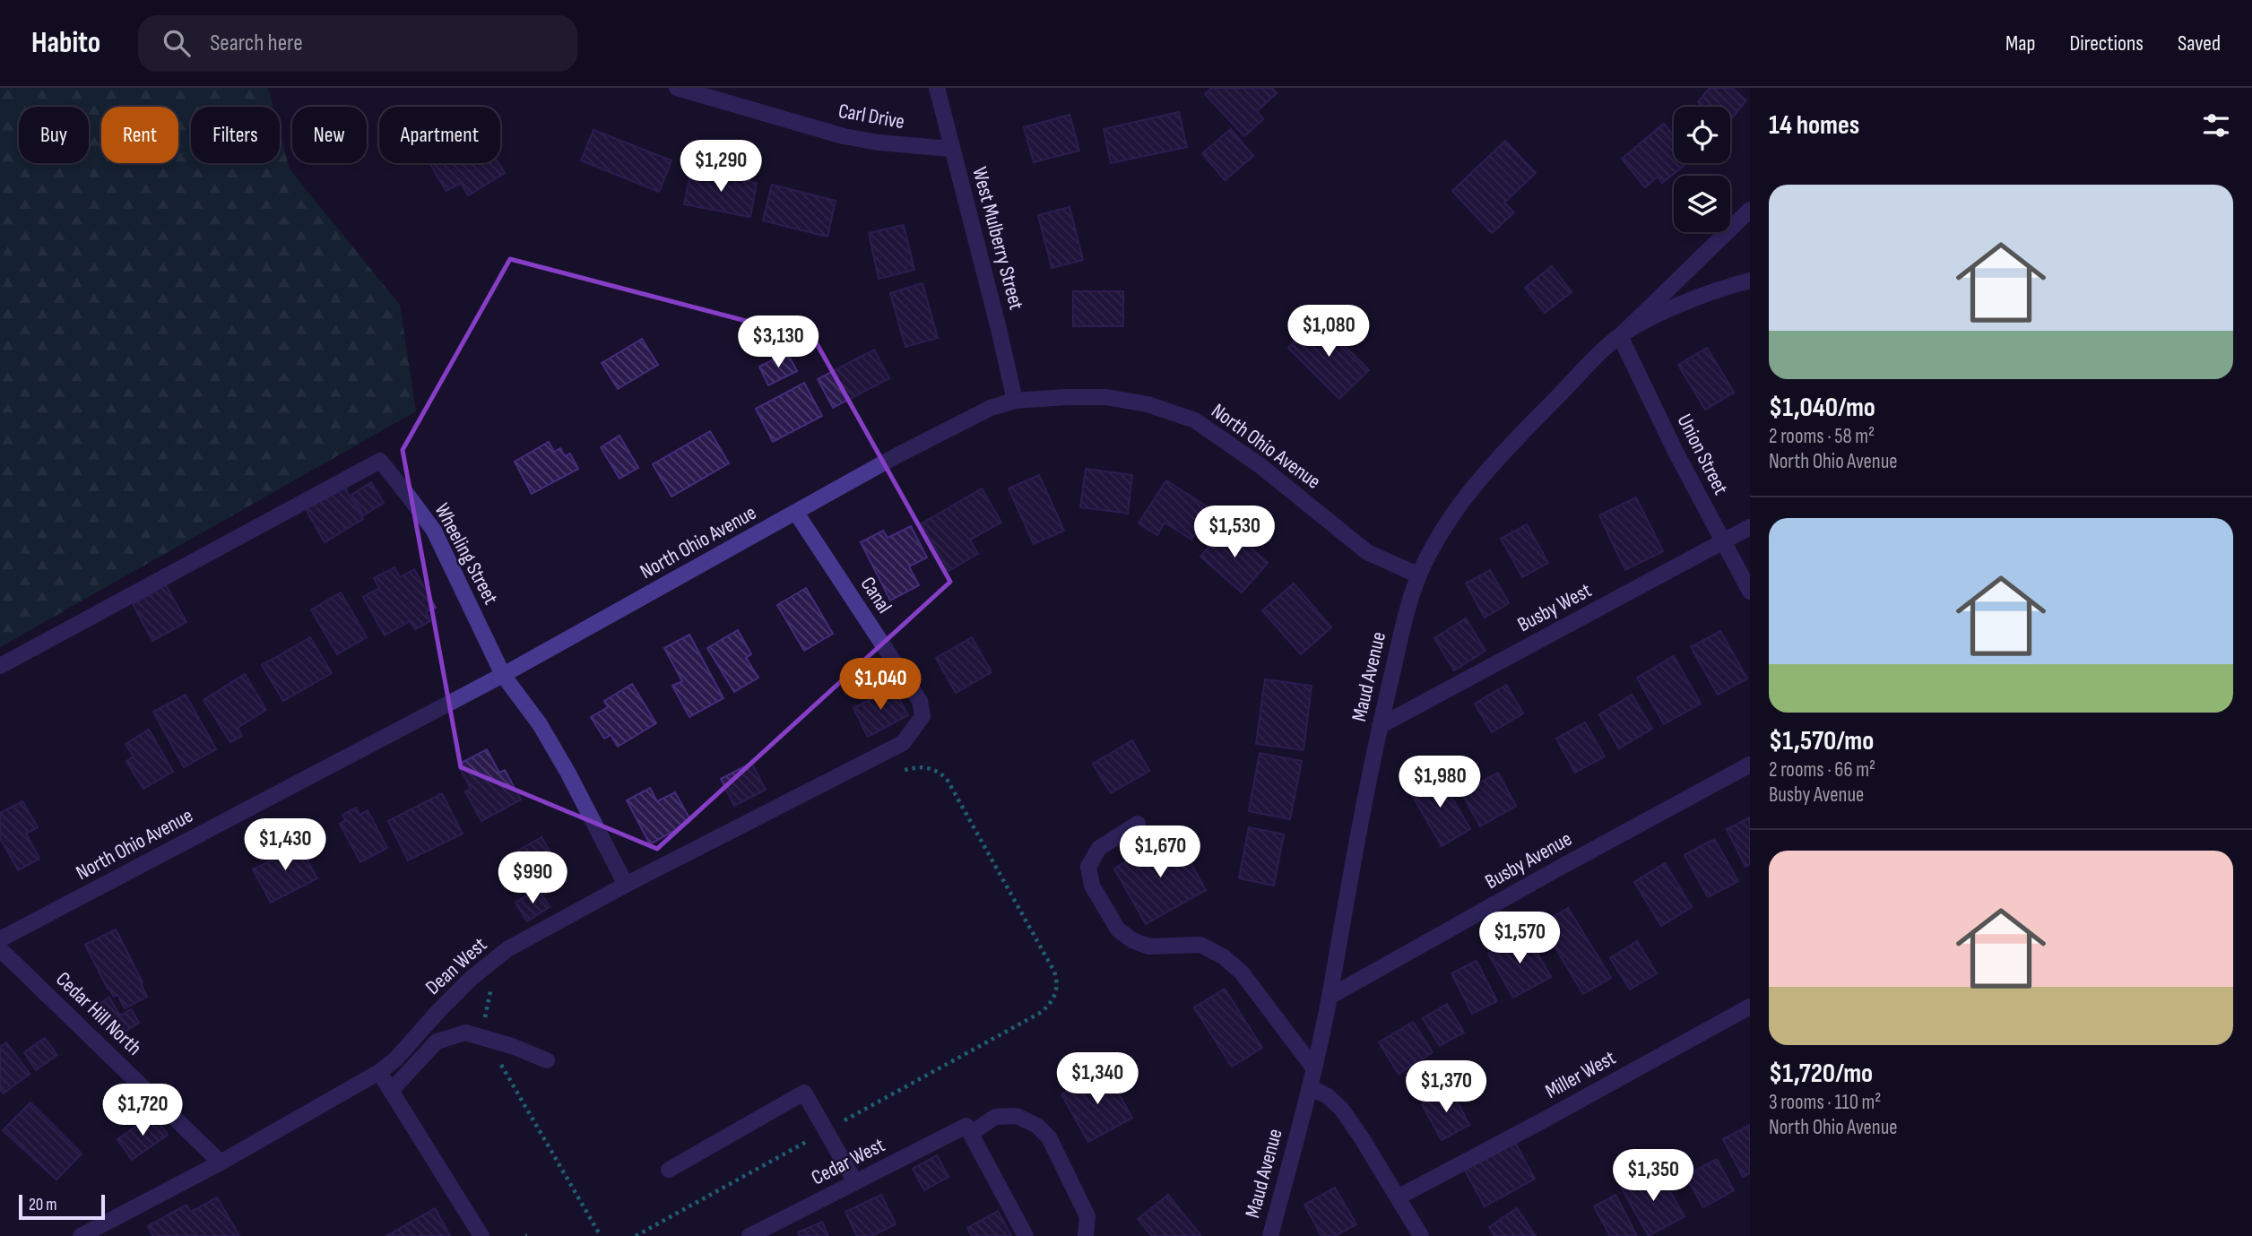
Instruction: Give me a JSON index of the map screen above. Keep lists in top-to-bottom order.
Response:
{
  "streets": {
    "street": [
      "Carl Drive",
      "West Mulberry Street",
      "North Ohio Avenue",
      "Union Street",
      "Wheeling Street",
      "Canal",
      "Busby West",
      "Maud Avenue",
      "Busby Avenue",
      "Dean West",
      "Cedar Hill North",
      "Miller West",
      "Cedar West"
    ]
  },
  "crossings": [
    ["Carl Drive", "West Mulberry Street"],
    ["West Mulberry Street", "North Ohio Avenue"],
    ["North Ohio Avenue", "Wheeling Street"],
    ["North Ohio Avenue", "Canal"],
    ["North Ohio Avenue", "Maud Avenue"],
    ["Union Street", "Busby West"],
    ["Union Street", "Maud Avenue"],
    ["Wheeling Street", "Dean West"],
    ["Canal", "Dean West"],
    ["Busby West", "Maud Avenue"],
    ["Maud Avenue", "Busby Avenue"],
    ["Dean West", "Cedar Hill North"]
  ],
  "scale_bar": "20 m",
  "page": {
    "header": "Habito",
    "search": "Search here",
    "nav": ["Map", "Directions", "Saved"],
    "heading": "14 homes",
    "chip": [
      "Buy",
      "Rent",
      "Filters",
      "New",
      "Apartment"
    ],
    "price": [
      "$1,290",
      "$1,080",
      "$3,130",
      "$1,530",
      "$1,040",
      "$1,980",
      "$1,430",
      "$1,670",
      "$990",
      "$1,570",
      "$1,340",
      "$1,370",
      "$1,720",
      "$1,350"
    ],
    "list": [
      {
        "name": "$1,040/mo",
        "note": "2 rooms · 58 m² · North Ohio Avenue"
      },
      {
        "name": "$1,570/mo",
        "note": "2 rooms · 66 m² · Busby Avenue"
      },
      {
        "name": "$1,720/mo",
        "note": "3 rooms · 110 m² · North Ohio Avenue"
      }
    ],
    "scale": "20 m"
  }
}
